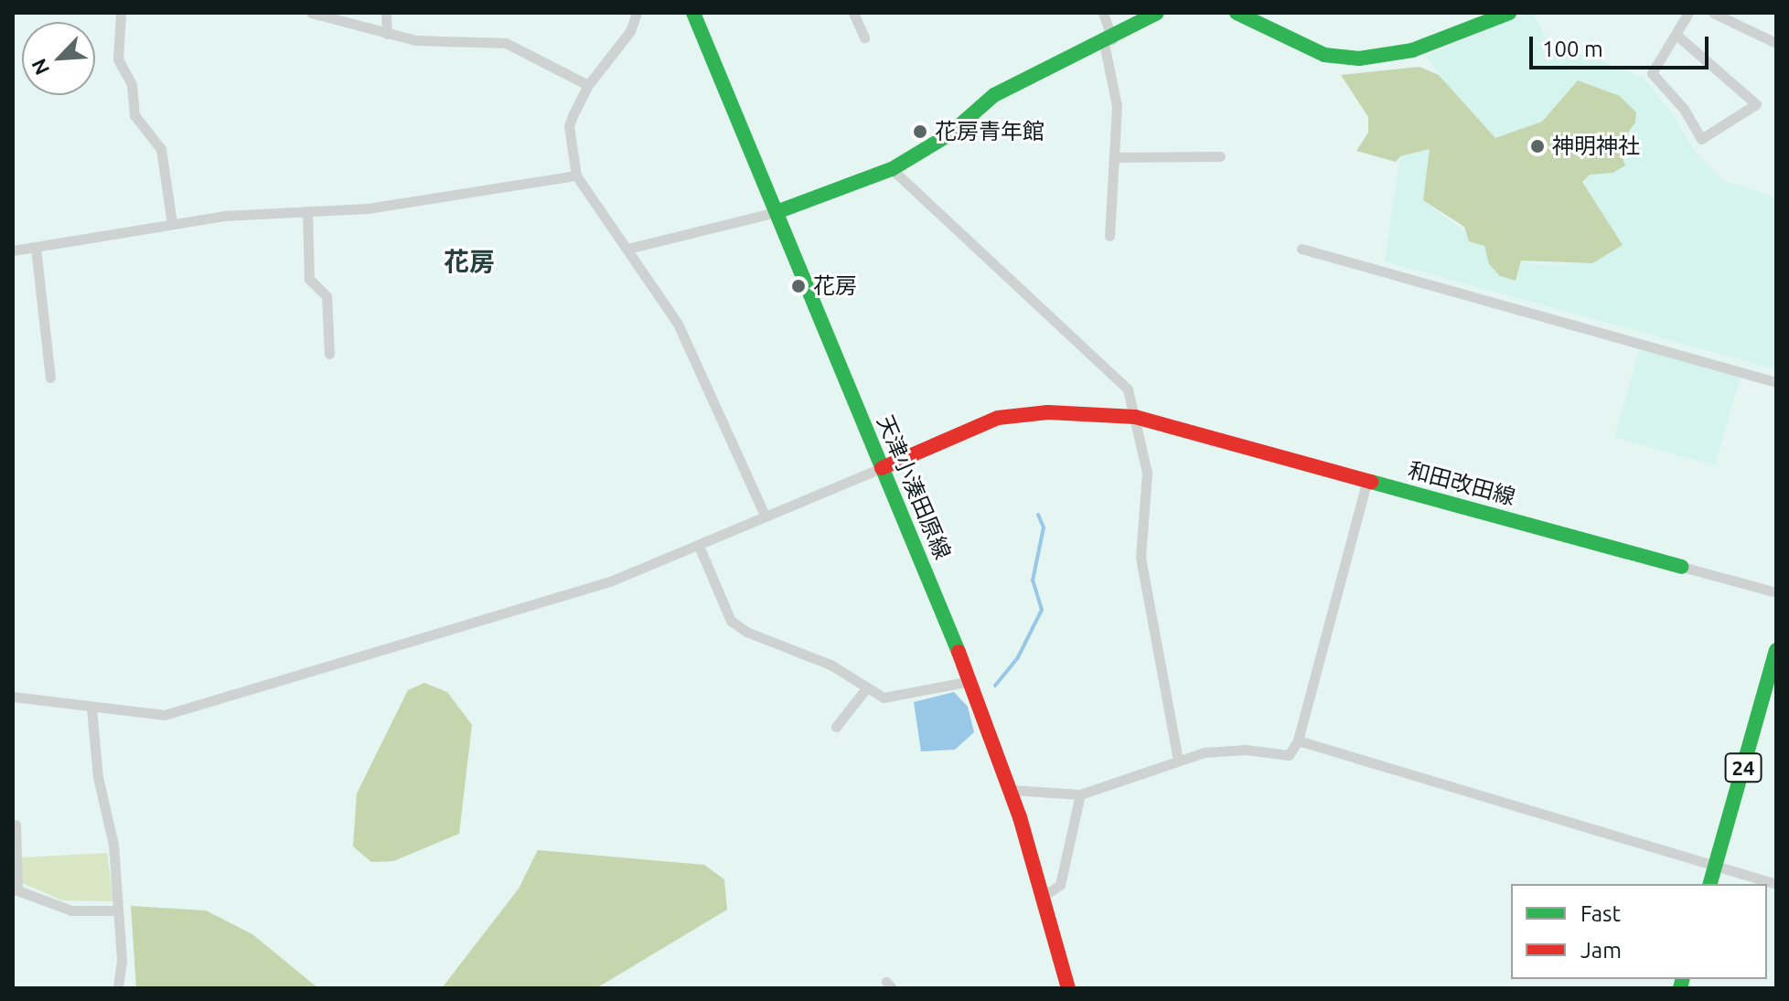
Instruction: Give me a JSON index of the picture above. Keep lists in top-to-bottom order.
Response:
{
  "streets": {
    "street": ["和田改田線", "天津小湊田原線", "24"]
  },
  "crossings": [
    ["和田改田線", "天津小湊田原線"]
  ],
  "districts": ["花房"],
  "places": ["花房青年館", "神明神社", "花房"],
  "legend": ["Fast", "Jam"],
  "scale_bar": "100 m",
  "north": "bottom left"
}
